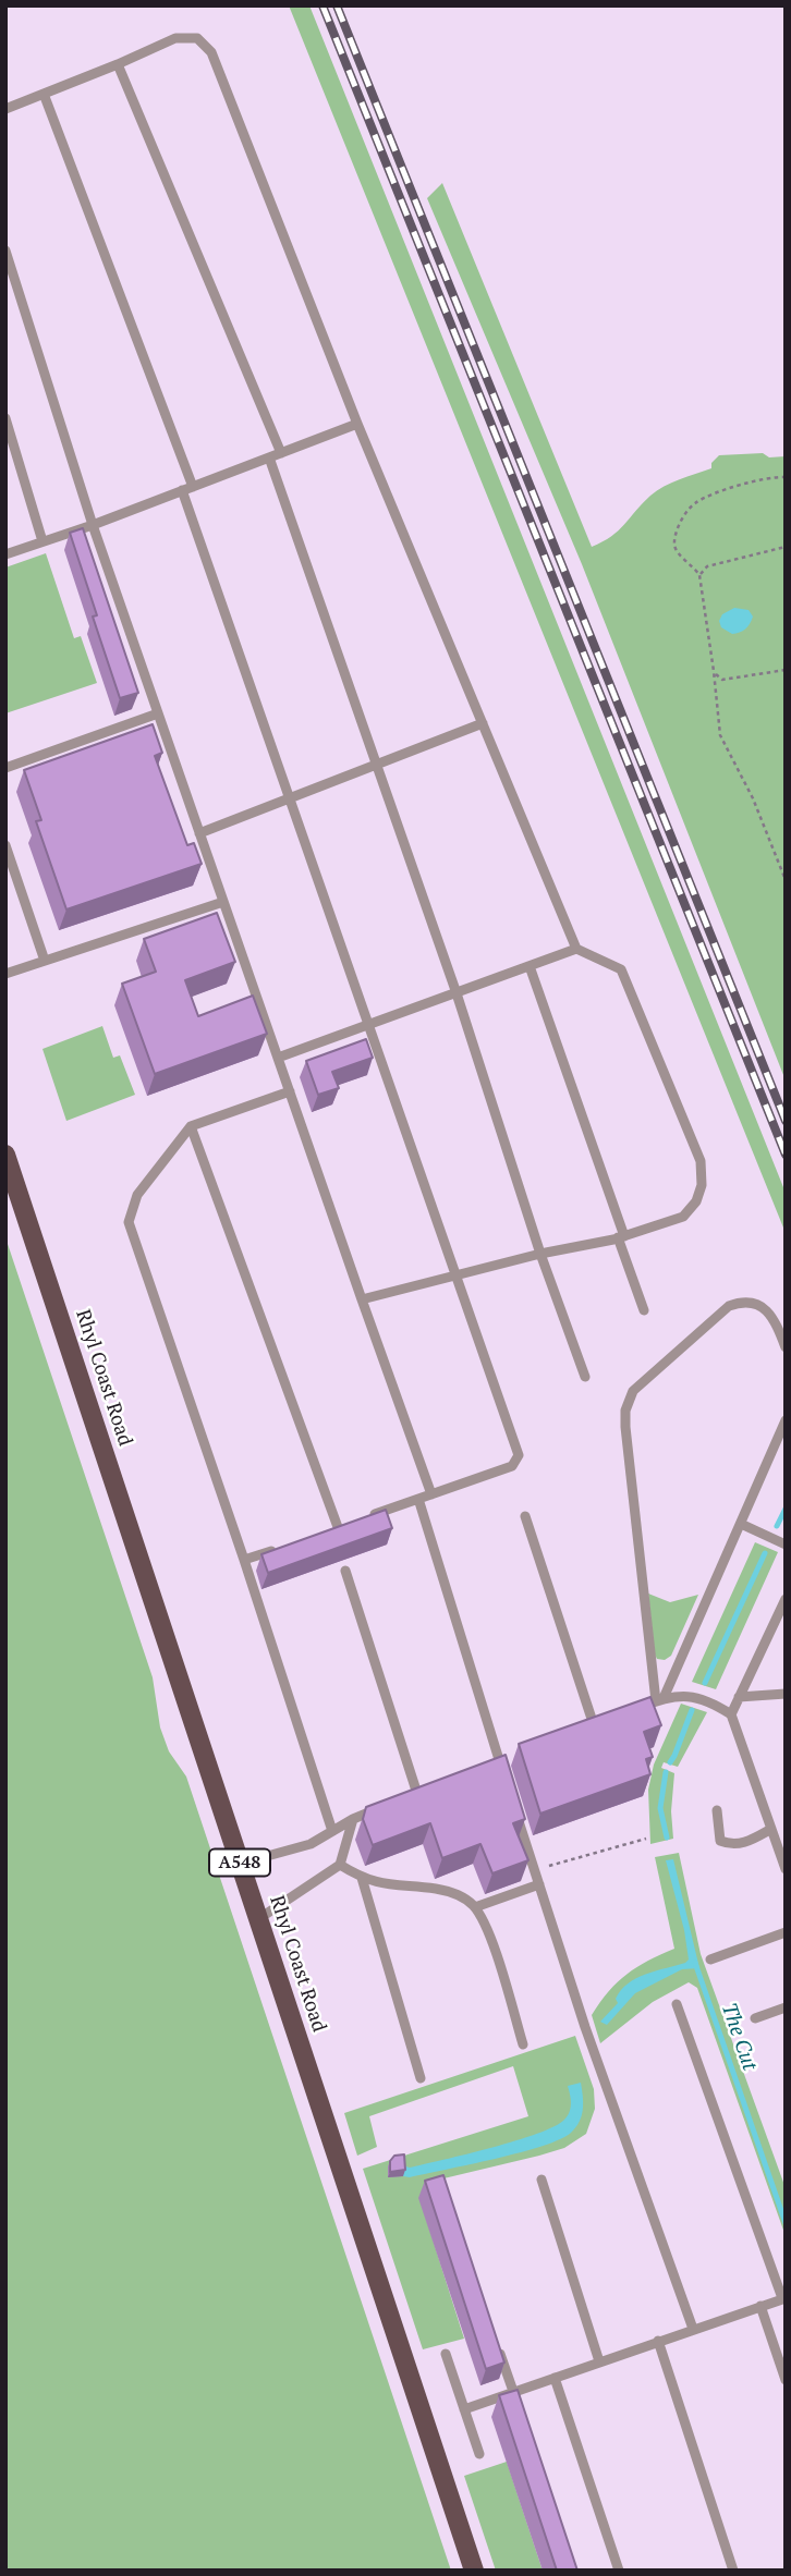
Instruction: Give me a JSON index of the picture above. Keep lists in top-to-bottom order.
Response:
{
  "streets": {
    "main road": ["Rhyl Coast Road", "A548"]
  },
  "water": ["The Cut"]
}
